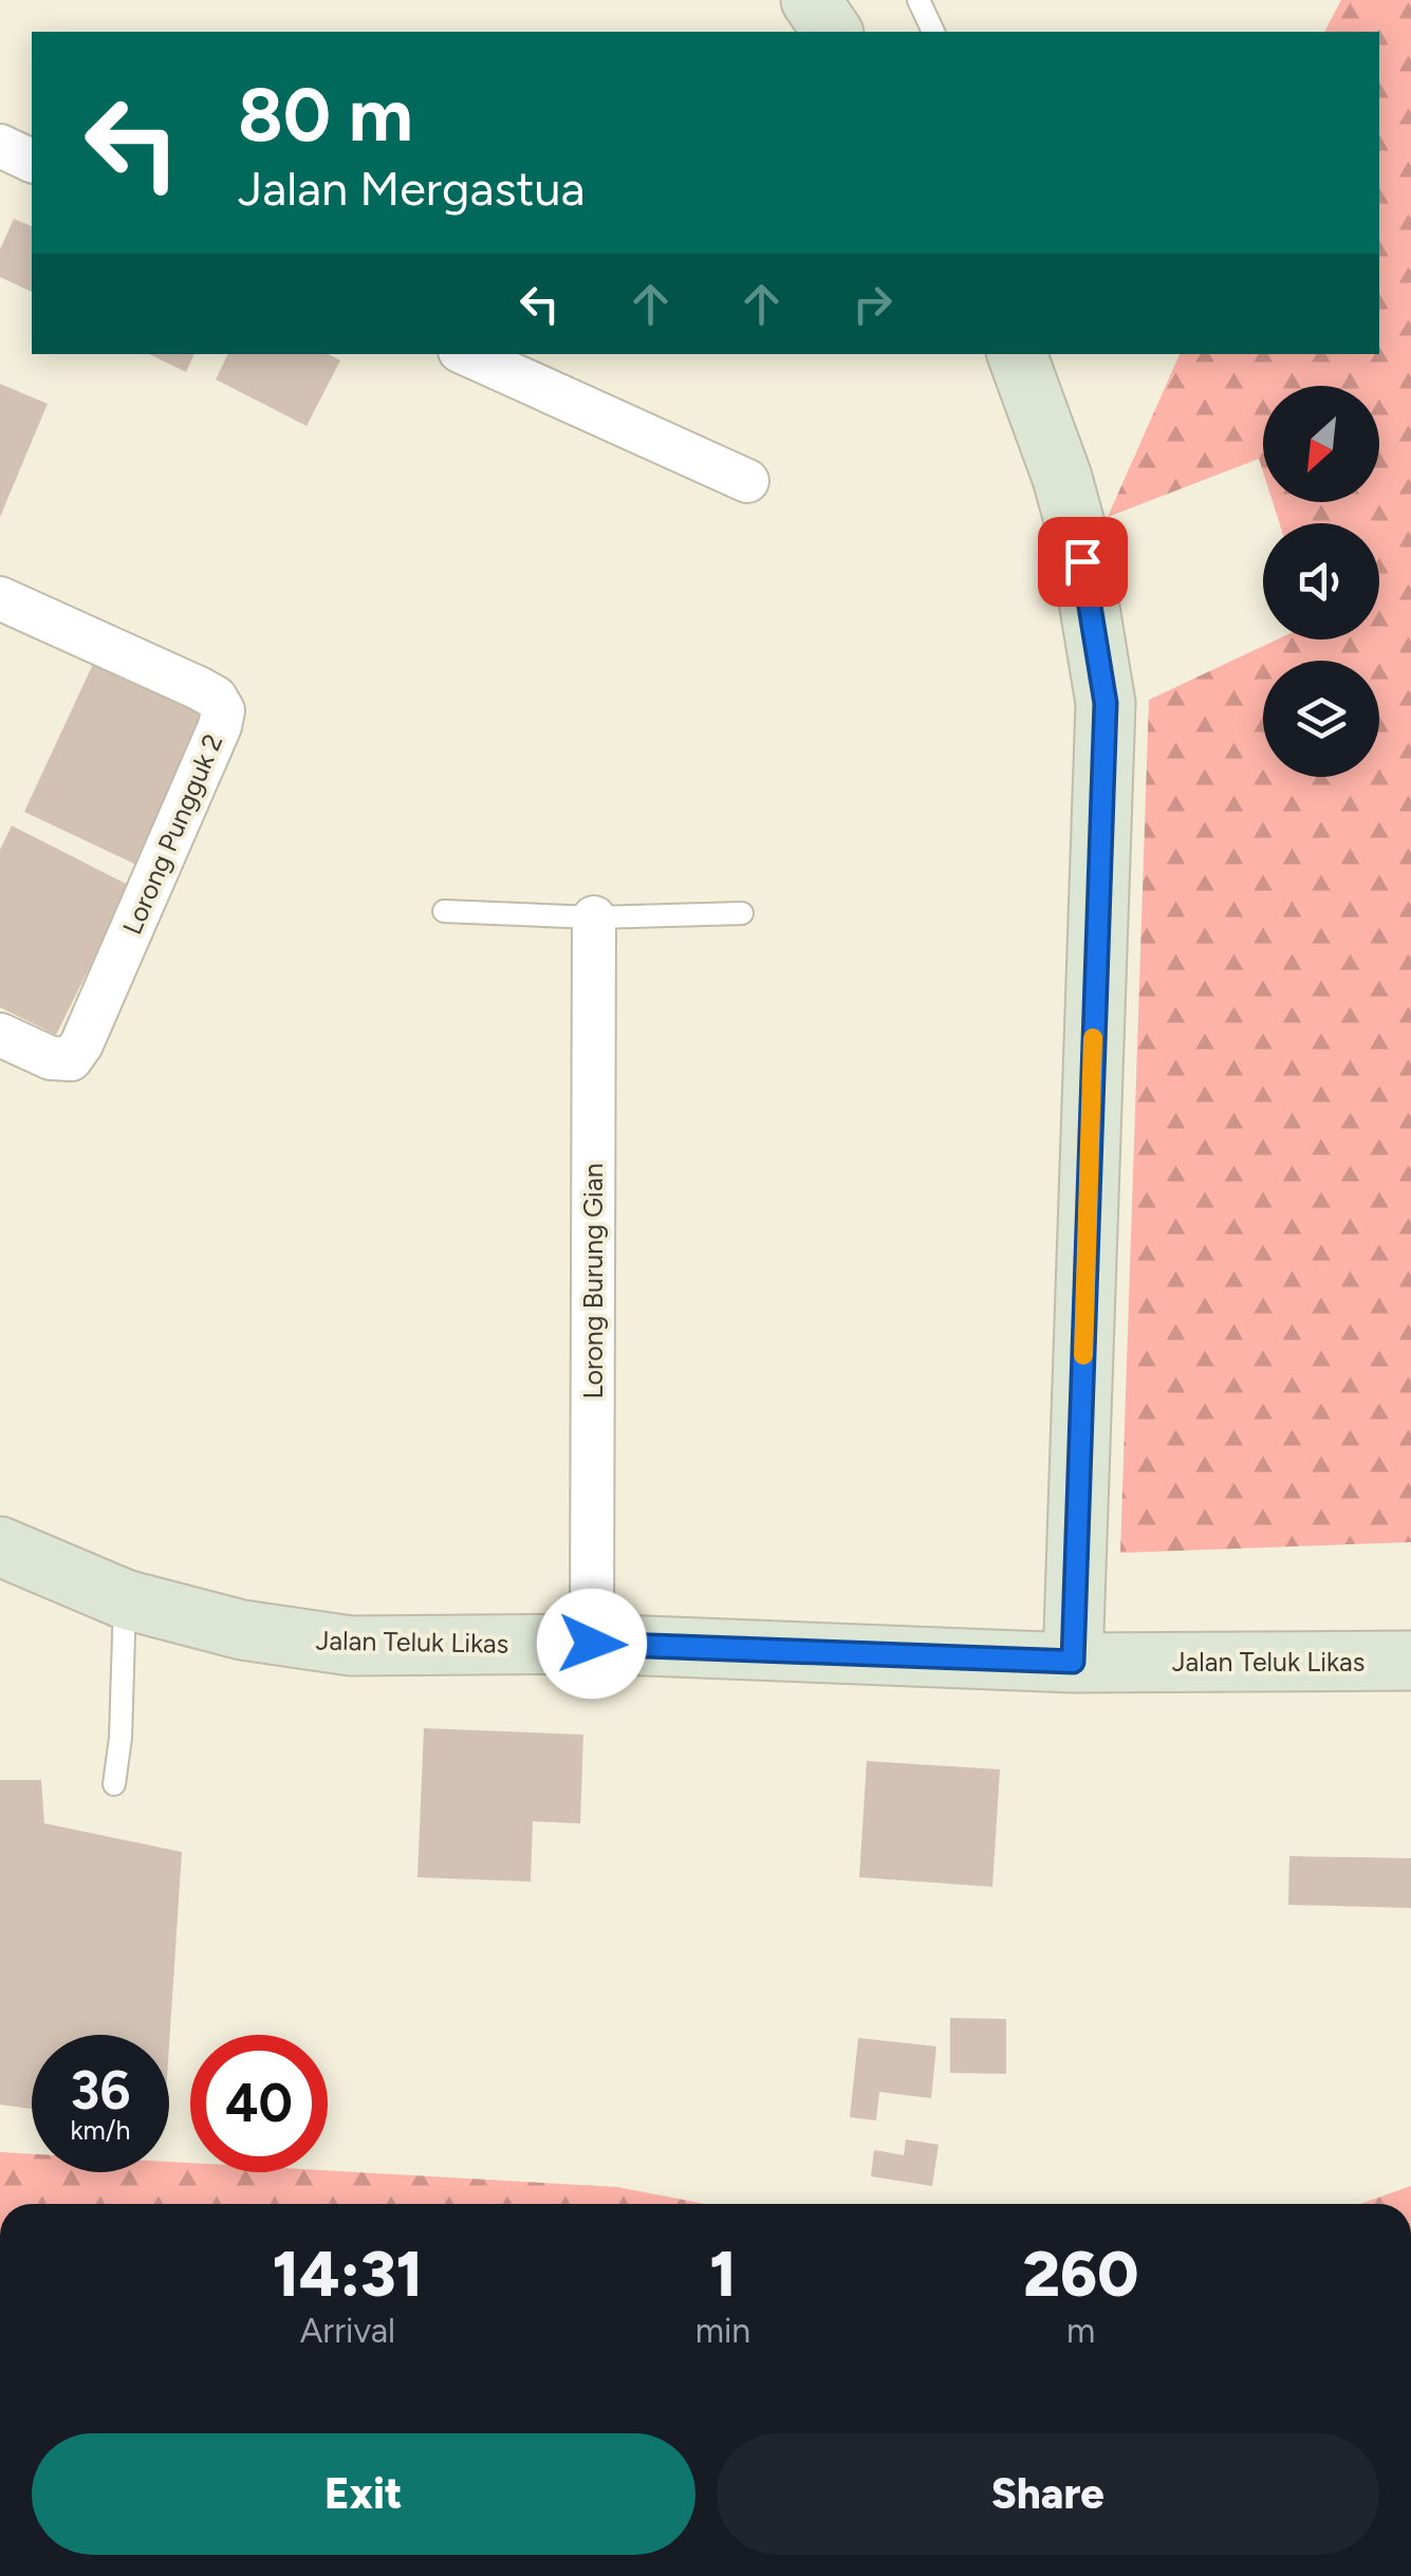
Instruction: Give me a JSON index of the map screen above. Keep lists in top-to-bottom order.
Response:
{
  "streets": {
    "street": ["Lorong Pungguk 2", "Lorong Burung Gian", "Jalan Teluk Likas"]
  },
  "crossings": [
    ["Lorong Burung Gian", "Jalan Teluk Likas"]
  ],
  "north": "bottom left",
  "page": {
    "turn": ["80 m", "Jalan Mergastua"],
    "speed": "36 km/h",
    "limit": "40",
    "eta": [
      "14:31",
      "Arrival",
      "1",
      "min",
      "260",
      "m"
    ],
    "buttons": ["Exit", "Share"]
  }
}
